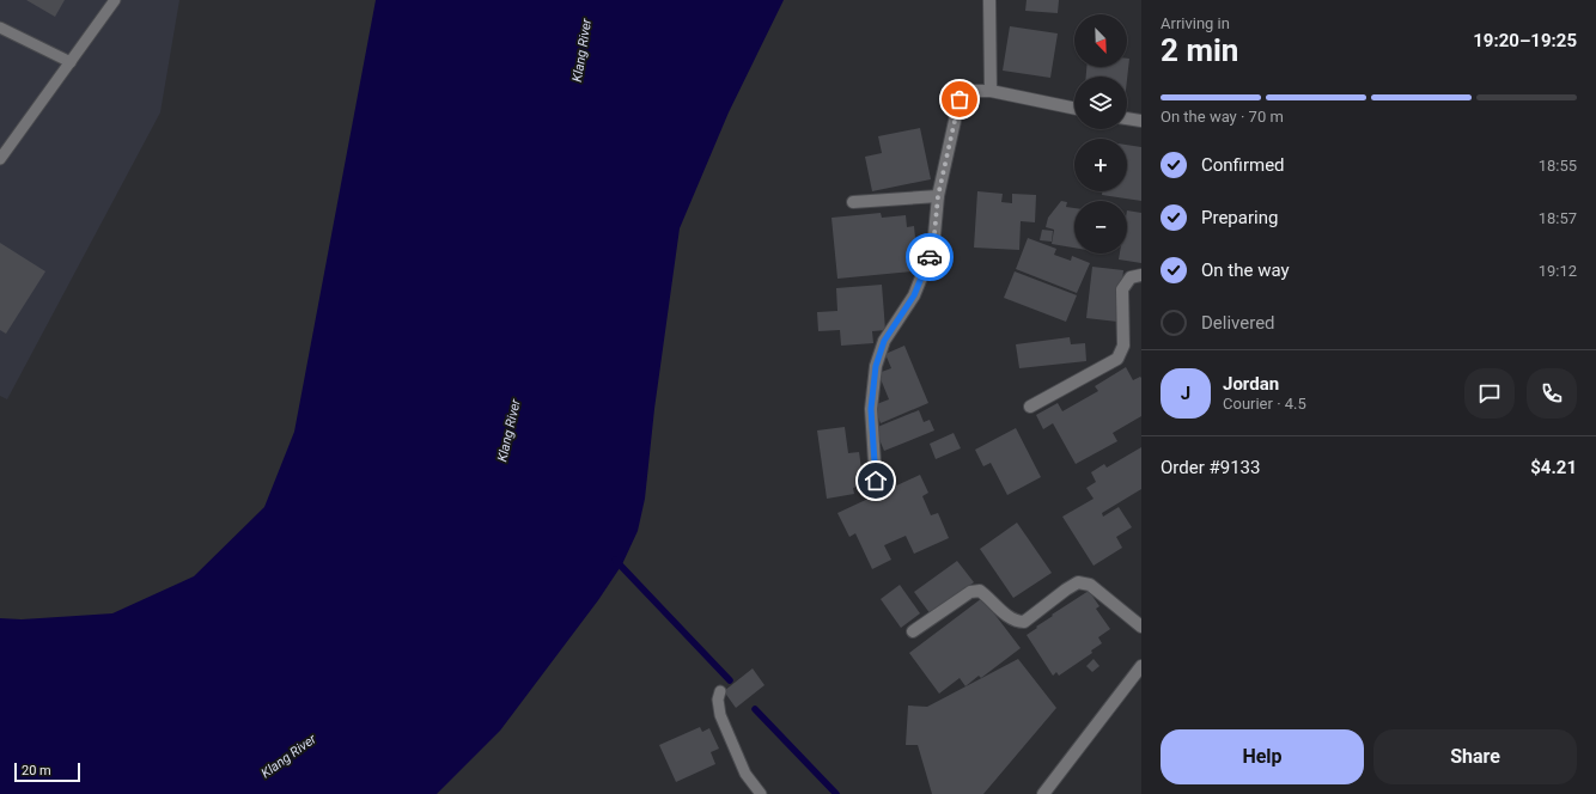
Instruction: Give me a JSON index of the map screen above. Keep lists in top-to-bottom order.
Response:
{
  "water": ["Klang River"],
  "scale_bar": "20 m",
  "north": "bottom right",
  "page": {
    "heading": ["2 min", "Arriving in", "19:20–19:25"],
    "panel": [
      "Jordan",
      "Courier · 4.5",
      "Order #9133",
      "$4.21"
    ],
    "map_buttons": ["+", "−"],
    "bar": "On the way · 70 m",
    "list": [
      ["Confirmed", "18:55"],
      ["Preparing", "18:57"],
      ["On the way", "19:12"],
      "Delivered"
    ],
    "round": "J",
    "buttons": ["Help", "Share"],
    "scale": "20 m"
  }
}
